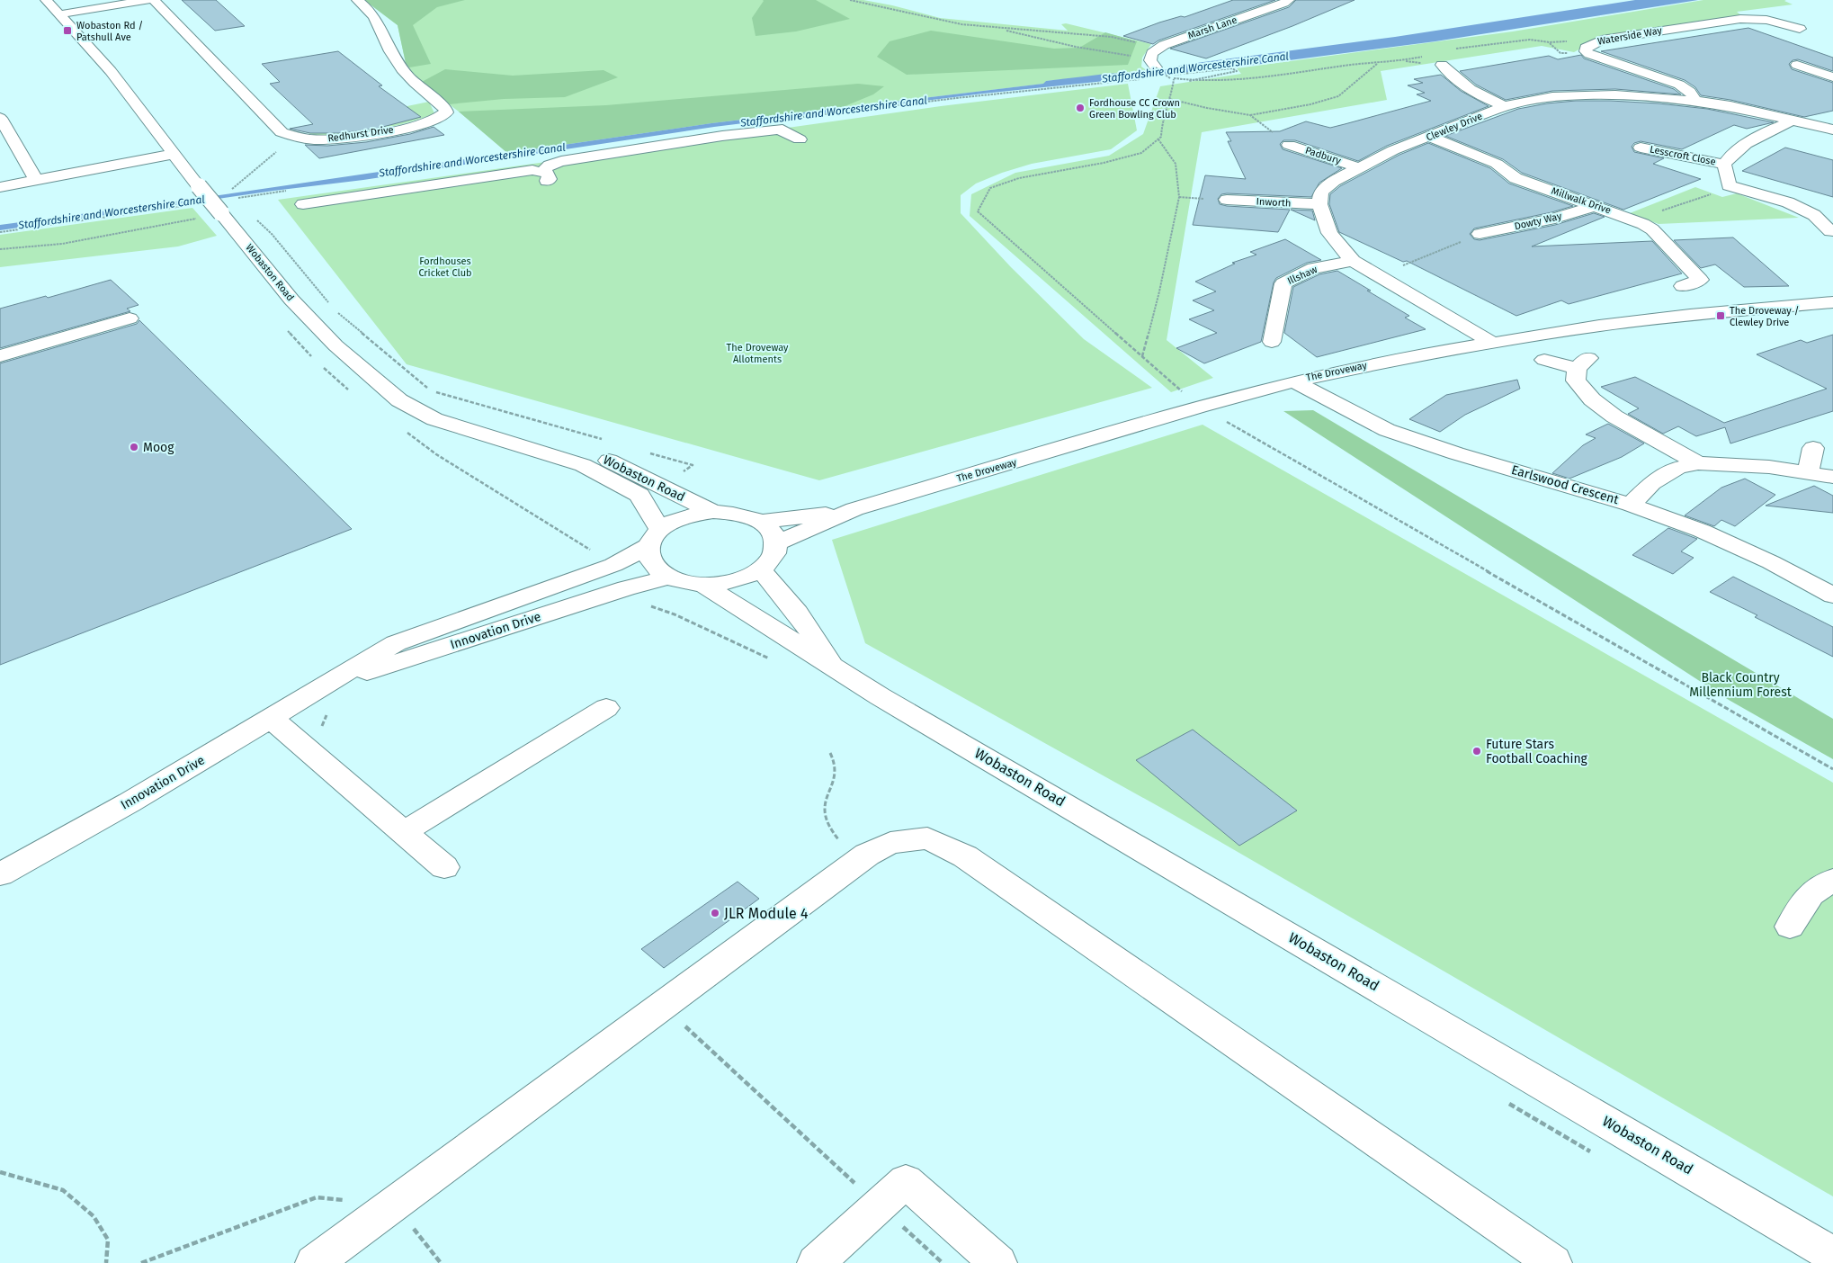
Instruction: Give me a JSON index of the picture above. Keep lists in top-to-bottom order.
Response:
{
  "streets": {
    "street": [
      "Marsh Lane",
      "Waterside Way",
      "Clewley Drive",
      "Redhurst Drive",
      "Padbury",
      "Lesscroft Close",
      "Millwalk Drive",
      "Inworth",
      "Dowty Way",
      "Wobaston Road",
      "Illshaw",
      "The Droveway",
      "Earlswood Crescent",
      "Innovation Drive"
    ]
  },
  "crossings": [
    ["Waterside Way", "Clewley Drive"],
    ["Clewley Drive", "Padbury"],
    ["Clewley Drive", "Lesscroft Close"],
    ["Clewley Drive", "Millwalk Drive"],
    ["Clewley Drive", "Inworth"],
    ["Millwalk Drive", "Dowty Way"],
    ["Wobaston Road", "The Droveway"],
    ["Wobaston Road", "Innovation Drive"],
    ["The Droveway", "Earlswood Crescent"],
    ["The Droveway", "Innovation Drive"]
  ],
  "water": ["Staffordshire and Worcestershire Canal"],
  "parks": ["Fordhouses Cricket Club", "The Droveway Allotments", "Black Country Millennium Forest"],
  "places": {
    "transit": ["Wobaston Rd / Patshull Ave", "The Droveway / Clewley Drive"],
    "other": [
      "Fordhouse CC Crown Green Bowling Club",
      "Moog",
      "Future Stars Football Coaching",
      "JLR Module 4"
    ]
  }
}
